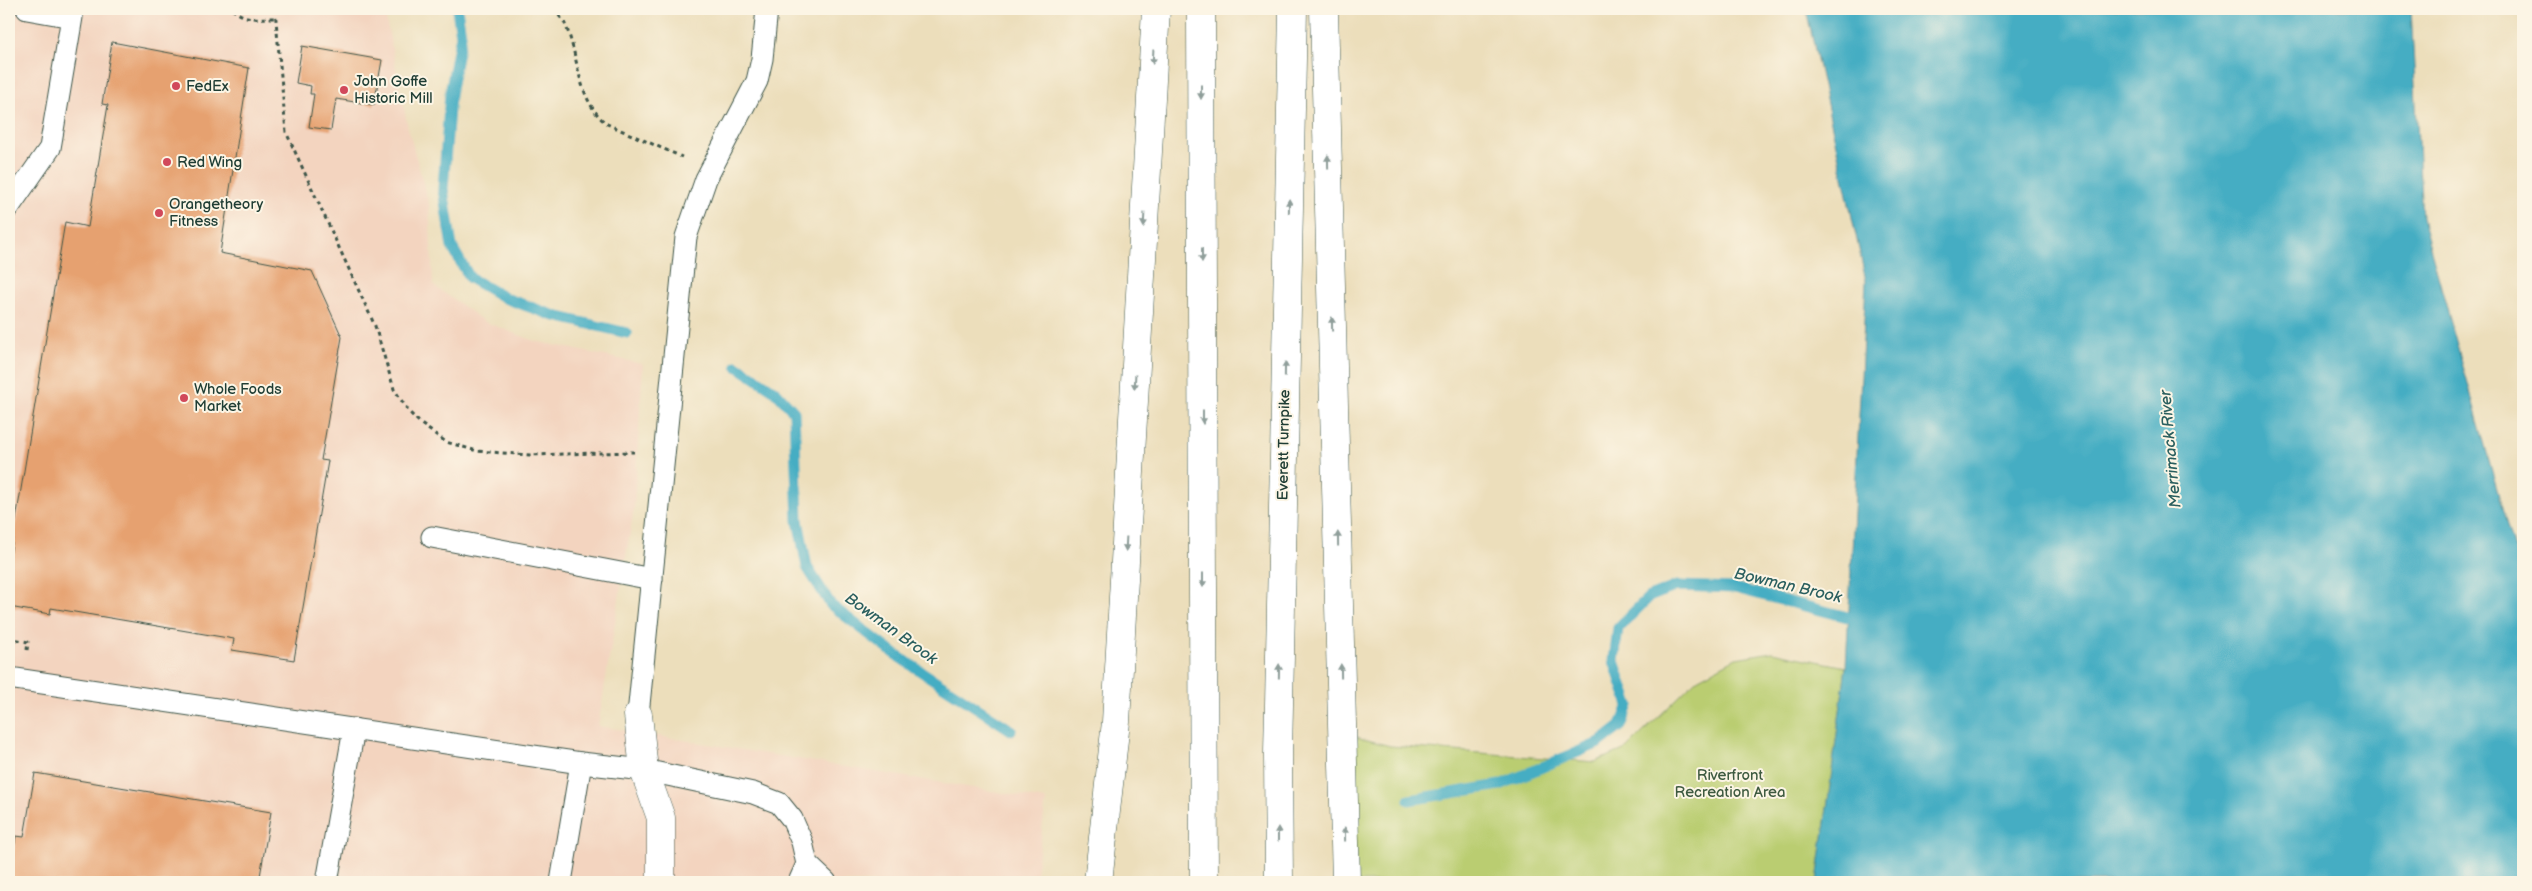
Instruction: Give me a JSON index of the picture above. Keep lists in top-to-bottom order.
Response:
{
  "streets": {
    "main road": ["Everett Turnpike"]
  },
  "water": ["Merrimack River", "Bowman Brook"],
  "parks": ["Riverfront Recreation Area"],
  "places": [
    "FedEx",
    "John Goffe Historic Mill",
    "Red Wing",
    "Orangetheory Fitness",
    "Whole Foods Market"
  ]
}
